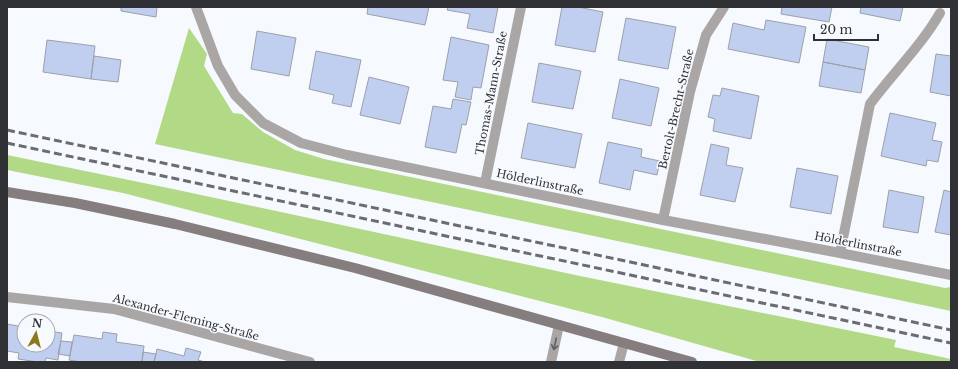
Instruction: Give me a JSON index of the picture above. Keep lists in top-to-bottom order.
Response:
{
  "streets": {
    "street": [
      "Thomas-Mann-Straße",
      "Bertolt-Brecht-Straße",
      "Hölderlinstraße",
      "Alexander-Fleming-Straße"
    ]
  },
  "crossings": [
    ["Thomas-Mann-Straße", "Hölderlinstraße"],
    ["Bertolt-Brecht-Straße", "Hölderlinstraße"]
  ],
  "scale_bar": "20 m",
  "north": "top"
}
